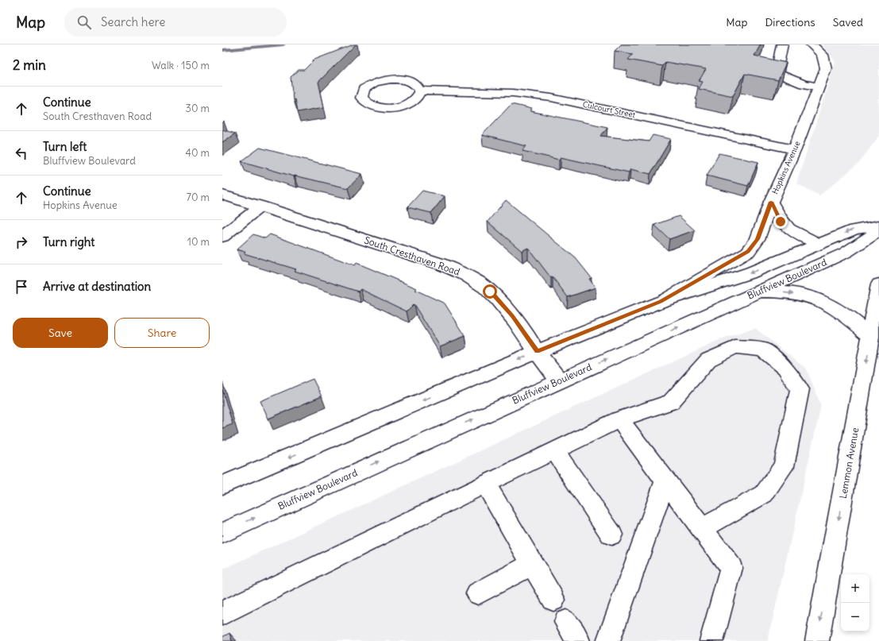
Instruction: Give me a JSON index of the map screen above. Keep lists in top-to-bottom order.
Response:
{
  "streets": {
    "main road": [
      "Culcourt Street",
      "Hopkins Avenue",
      "South Cresthaven Road",
      "Bluffview Boulevard",
      "Lemmon Avenue"
    ]
  },
  "crossings": [
    ["Culcourt Street", "Hopkins Avenue"],
    ["Hopkins Avenue", "Bluffview Boulevard"],
    ["South Cresthaven Road", "Bluffview Boulevard"]
  ],
  "one_way": ["Lemmon Avenue"],
  "page": {
    "header": "Map",
    "search": "Search here",
    "nav": ["Map", "Directions", "Saved"],
    "heading": ["2 min", "Walk · 150 m"],
    "list": [
      ["Continue", "South Cresthaven Road", "30 m"],
      ["Turn left", "Bluffview Boulevard", "40 m"],
      ["Continue", "Hopkins Avenue", "70 m"],
      ["Turn right", "10 m"],
      "Arrive at destination"
    ],
    "buttons": ["Save", "Share"],
    "map_buttons": ["+", "−"]
  }
}
